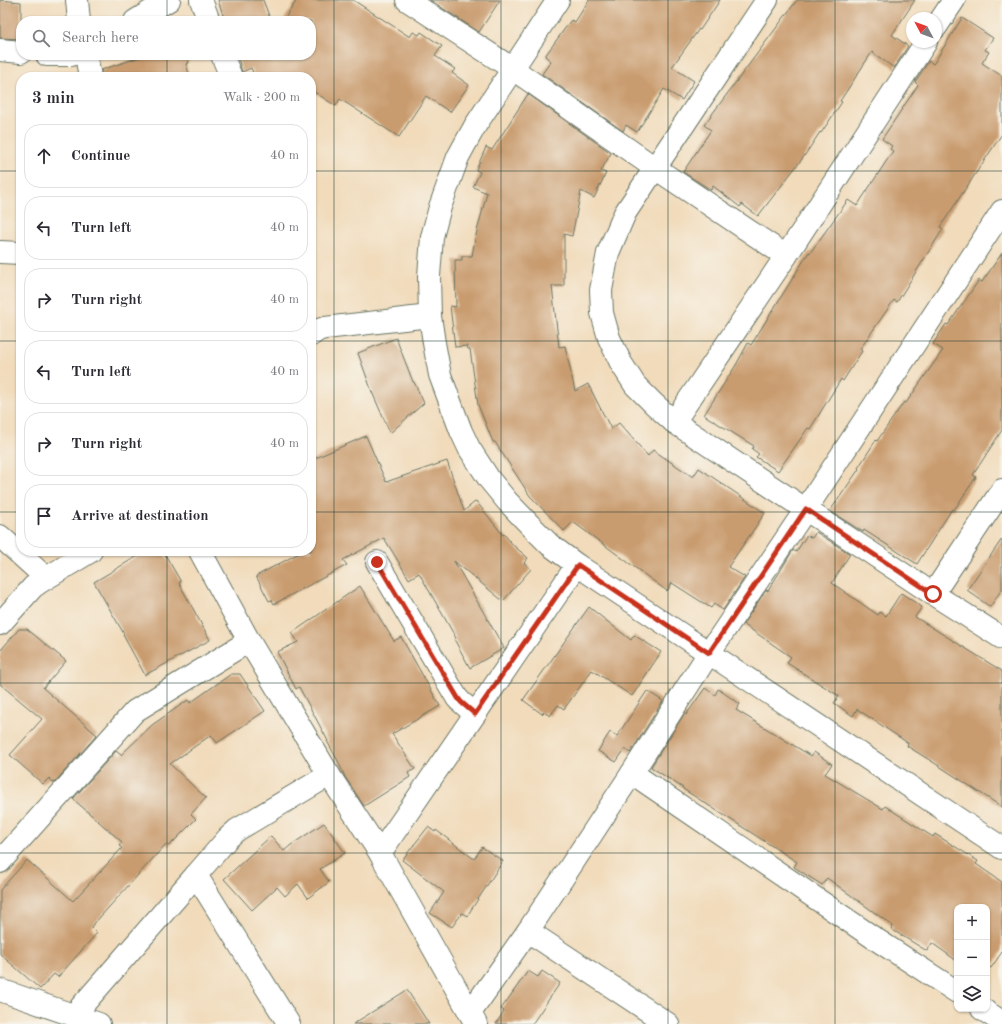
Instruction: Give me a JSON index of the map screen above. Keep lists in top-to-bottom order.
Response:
{
  "north": "top left",
  "page": {
    "search": "Search here",
    "heading": ["3 min", "Walk · 200 m"],
    "list": [
      ["Continue", "40 m"],
      ["Turn left", "40 m"],
      ["Turn right", "40 m"],
      ["Turn left", "40 m"],
      ["Turn right", "40 m"],
      "Arrive at destination"
    ],
    "map_buttons": ["+", "−"]
  }
}
